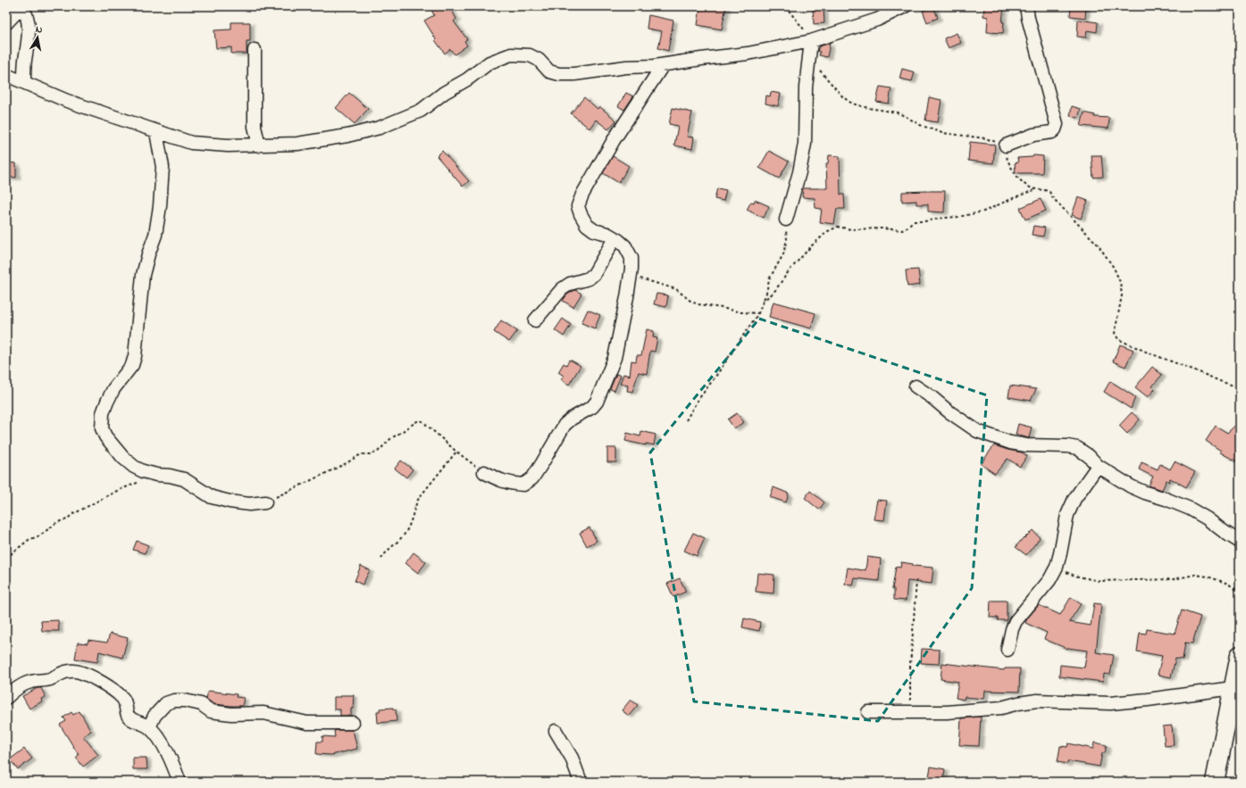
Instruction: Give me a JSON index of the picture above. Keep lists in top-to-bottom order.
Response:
{
  "north": "top"
}
